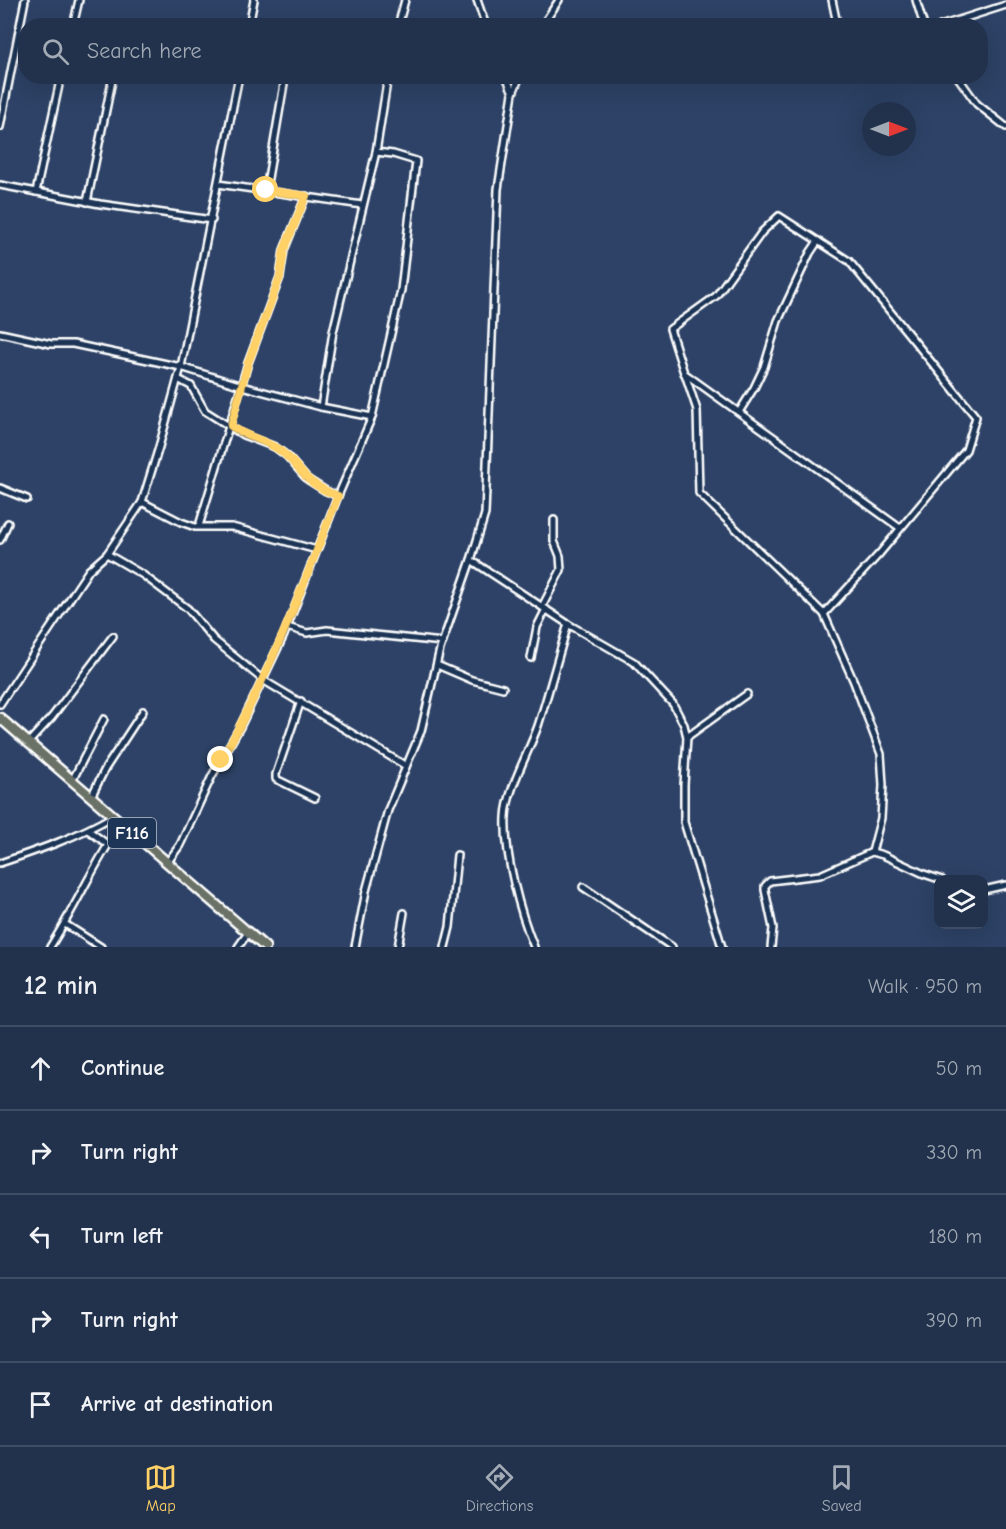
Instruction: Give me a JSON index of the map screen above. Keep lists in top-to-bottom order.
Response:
{
  "streets": {
    "main road": ["F116"]
  },
  "north": "right",
  "page": {
    "search": "Search here",
    "heading": ["12 min", "Walk · 950 m"],
    "list": [
      ["Continue", "50 m"],
      ["Turn right", "330 m"],
      ["Turn left", "180 m"],
      ["Turn right", "390 m"],
      "Arrive at destination"
    ],
    "nav": ["Map", "Directions", "Saved"]
  }
}
